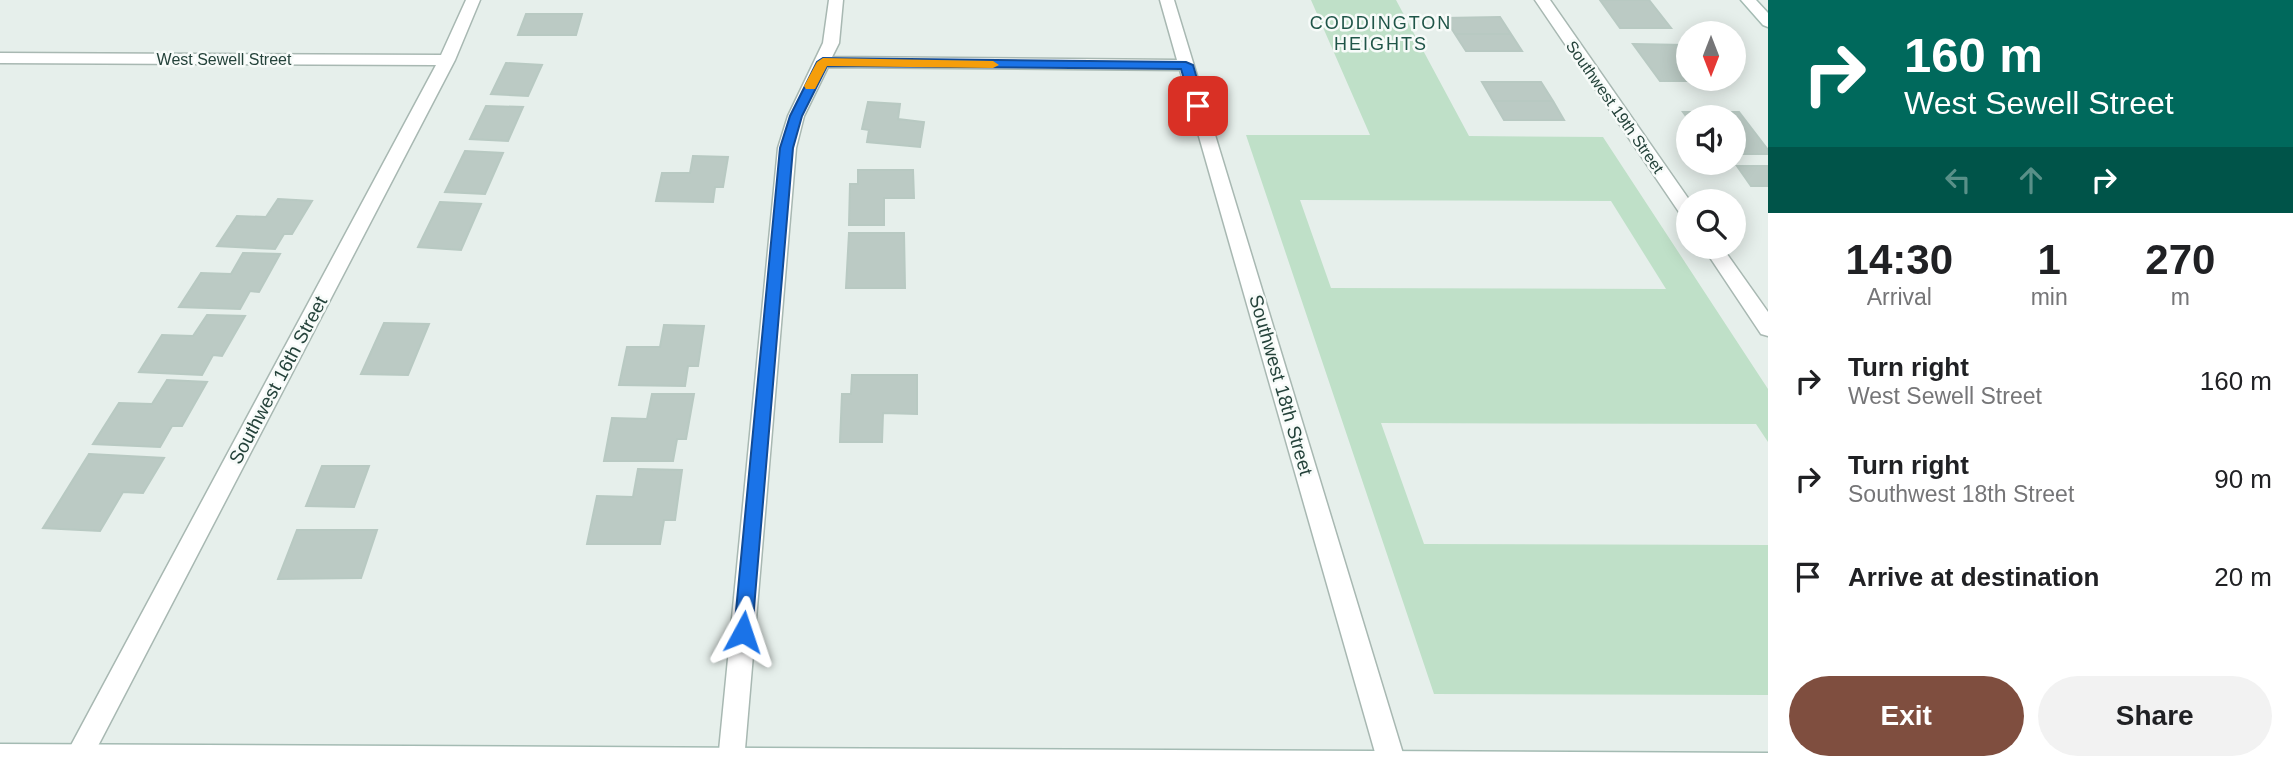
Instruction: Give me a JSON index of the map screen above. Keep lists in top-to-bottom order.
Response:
{
  "streets": {
    "street": [
      "West Sewell Street",
      "Southwest 19th Street",
      "Southwest 16th Street",
      "Southwest 18th Street"
    ]
  },
  "crossings": [
    ["West Sewell Street", "Southwest 16th Street"]
  ],
  "districts": ["CODDINGTON HEIGHTS"],
  "north": "bottom",
  "page": {
    "turn": ["160 m", "West Sewell Street"],
    "eta": [
      "14:30",
      "Arrival",
      "1",
      "min",
      "270",
      "m"
    ],
    "list": [
      {
        "name": "Turn right",
        "note": "West Sewell Street",
        "value": "160 m"
      },
      {
        "name": "Turn right",
        "note": "Southwest 18th Street",
        "value": "90 m"
      },
      {
        "name": "Arrive at destination",
        "value": "20 m"
      }
    ],
    "buttons": ["Exit", "Share"]
  }
}
